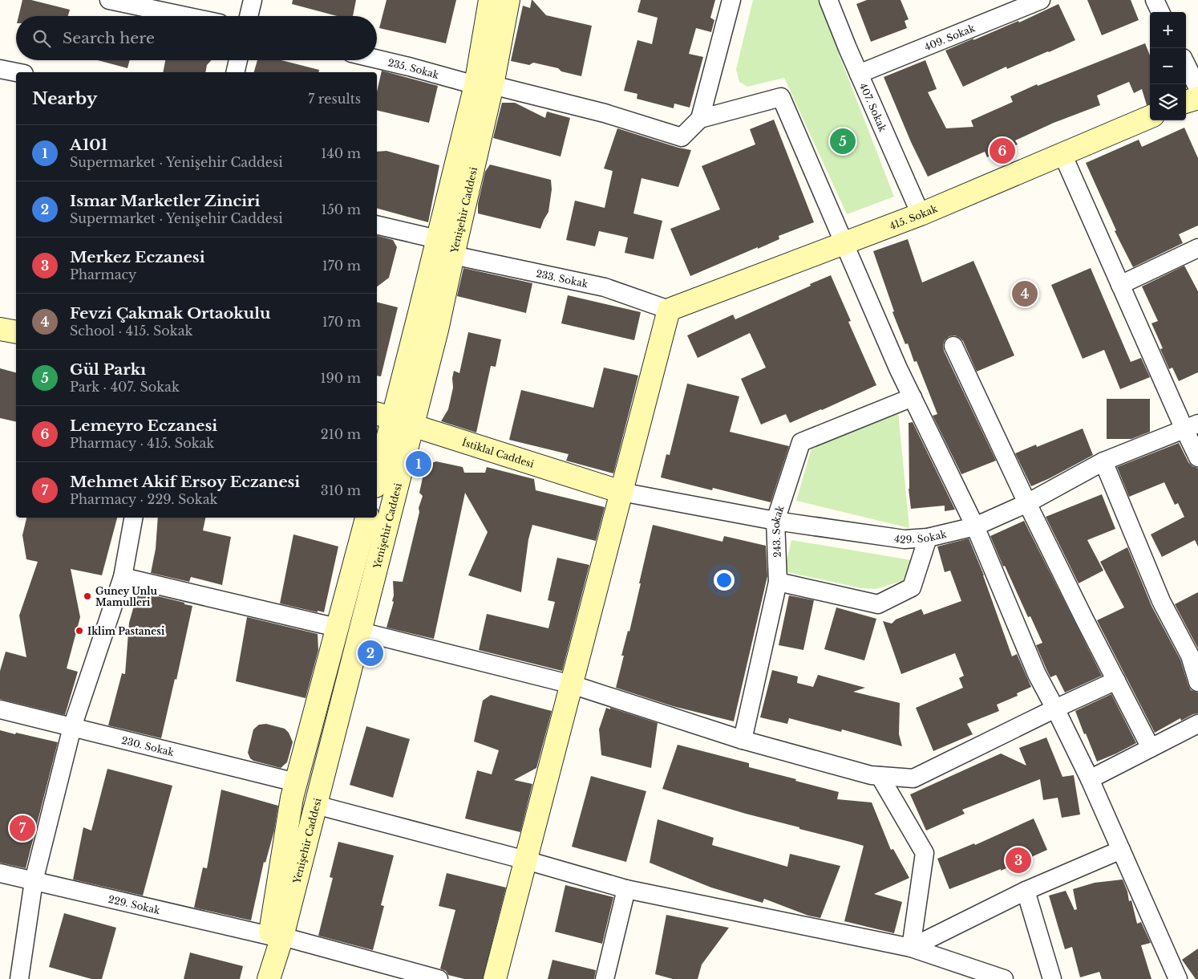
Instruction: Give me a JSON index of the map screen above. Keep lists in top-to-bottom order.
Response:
{
  "streets": {
    "main road": ["Yenişehir Caddesi", "415. Sokak", "İstiklal Caddesi"],
    "street": [
      "409. Sokak",
      "235. Sokak",
      "407. Sokak",
      "233. Sokak",
      "243. Sokak",
      "429. Sokak",
      "230. Sokak",
      "229. Sokak"
    ]
  },
  "crossings": [
    ["409. Sokak", "407. Sokak"],
    ["235. Sokak", "Yenişehir Caddesi"],
    ["407. Sokak", "415. Sokak"],
    ["Yenişehir Caddesi", "233. Sokak"],
    ["Yenişehir Caddesi", "İstiklal Caddesi"],
    ["Yenişehir Caddesi", "230. Sokak"],
    ["Yenişehir Caddesi", "229. Sokak"],
    ["415. Sokak", "233. Sokak"],
    ["İstiklal Caddesi", "429. Sokak"],
    ["243. Sokak", "429. Sokak"]
  ],
  "places": ["Guney Unlu Mamulleri", "Iklim Pastanesi"],
  "page": {
    "map_buttons": ["+", "−"],
    "search": "Search here",
    "heading": ["Nearby", "7 results"],
    "list": [
      {
        "mark": "1",
        "name": "A101",
        "note": "Supermarket · Yenişehir Caddesi",
        "value": "140 m"
      },
      {
        "mark": "2",
        "name": "Ismar Marketler Zinciri",
        "note": "Supermarket · Yenişehir Caddesi",
        "value": "150 m"
      },
      {
        "mark": "3",
        "name": "Merkez Eczanesi",
        "note": "Pharmacy",
        "value": "170 m"
      },
      {
        "mark": "4",
        "name": "Fevzi Çakmak Ortaokulu",
        "note": "School · 415. Sokak",
        "value": "170 m"
      },
      {
        "mark": "5",
        "name": "Gül Parkı",
        "note": "Park · 407. Sokak",
        "value": "190 m"
      },
      {
        "mark": "6",
        "name": "Lemeyro Eczanesi",
        "note": "Pharmacy · 415. Sokak",
        "value": "210 m"
      },
      {
        "mark": "7",
        "name": "Mehmet Akif Ersoy Eczanesi",
        "note": "Pharmacy · 229. Sokak",
        "value": "310 m"
      }
    ],
    "pins": [
      "5",
      "6",
      "4",
      "1",
      "2",
      "7",
      "3"
    ]
  }
}
